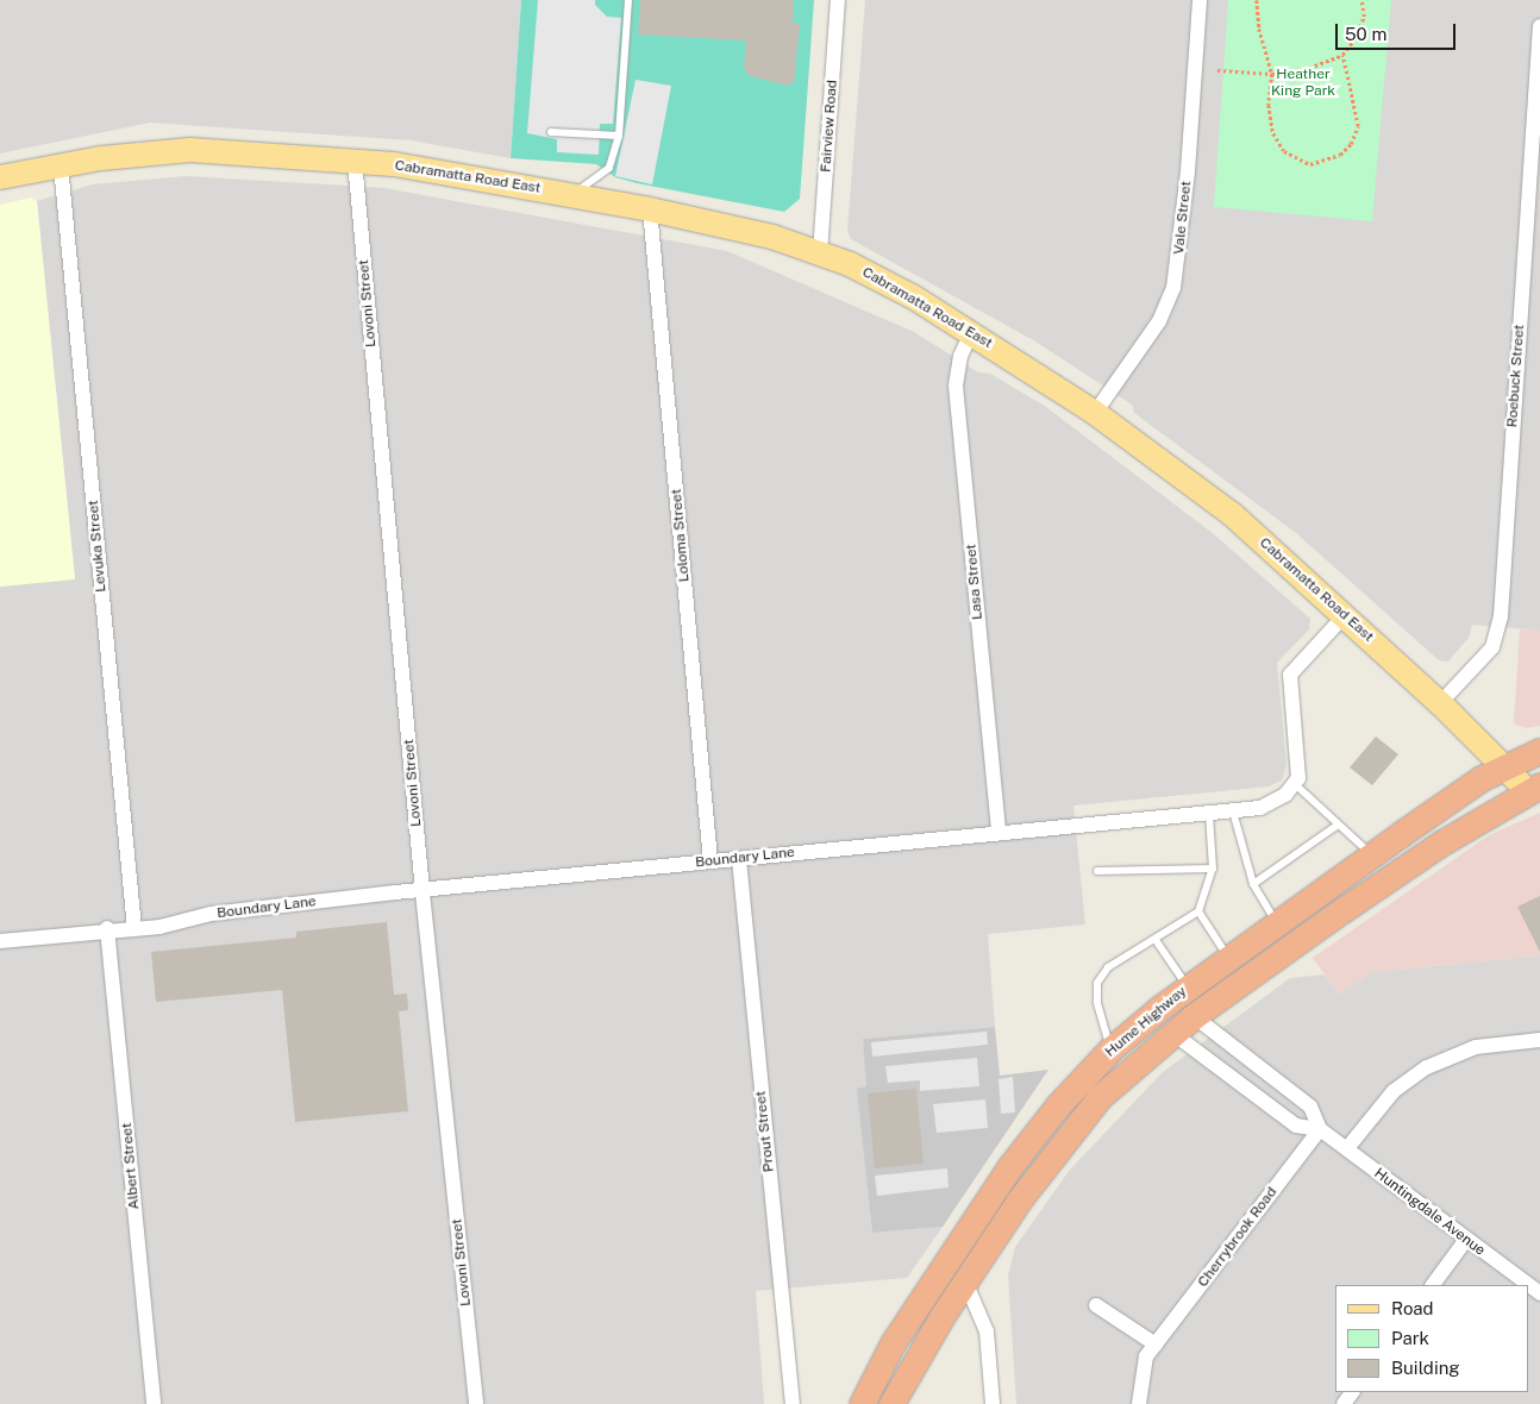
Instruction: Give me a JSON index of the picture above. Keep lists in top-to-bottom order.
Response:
{
  "streets": {
    "highway": ["Hume Highway"],
    "main road": ["Cabramatta Road East"],
    "street": [
      "Fairview Road",
      "Vale Street",
      "Lovoni Street",
      "Roebuck Street",
      "Loloma Street",
      "Levuka Street",
      "Lasa Street",
      "Boundary Lane",
      "Prout Street",
      "Albert Street",
      "Huntingdale Avenue",
      "Cherrybrook Road"
    ]
  },
  "crossings": [
    ["Fairview Road", "Cabramatta Road East"],
    ["Cabramatta Road East", "Vale Street"],
    ["Cabramatta Road East", "Lovoni Street"],
    ["Cabramatta Road East", "Roebuck Street"],
    ["Cabramatta Road East", "Loloma Street"],
    ["Cabramatta Road East", "Levuka Street"],
    ["Cabramatta Road East", "Lasa Street"],
    ["Cabramatta Road East", "Hume Highway"],
    ["Lovoni Street", "Boundary Lane"],
    ["Loloma Street", "Boundary Lane"],
    ["Levuka Street", "Boundary Lane"],
    ["Lasa Street", "Boundary Lane"],
    ["Boundary Lane", "Prout Street"],
    ["Boundary Lane", "Albert Street"],
    ["Hume Highway", "Huntingdale Avenue"],
    ["Huntingdale Avenue", "Cherrybrook Road"]
  ],
  "parks": ["Heather King Park"],
  "legend": ["Road", "Park", "Building"],
  "scale_bar": "50 m"
}
